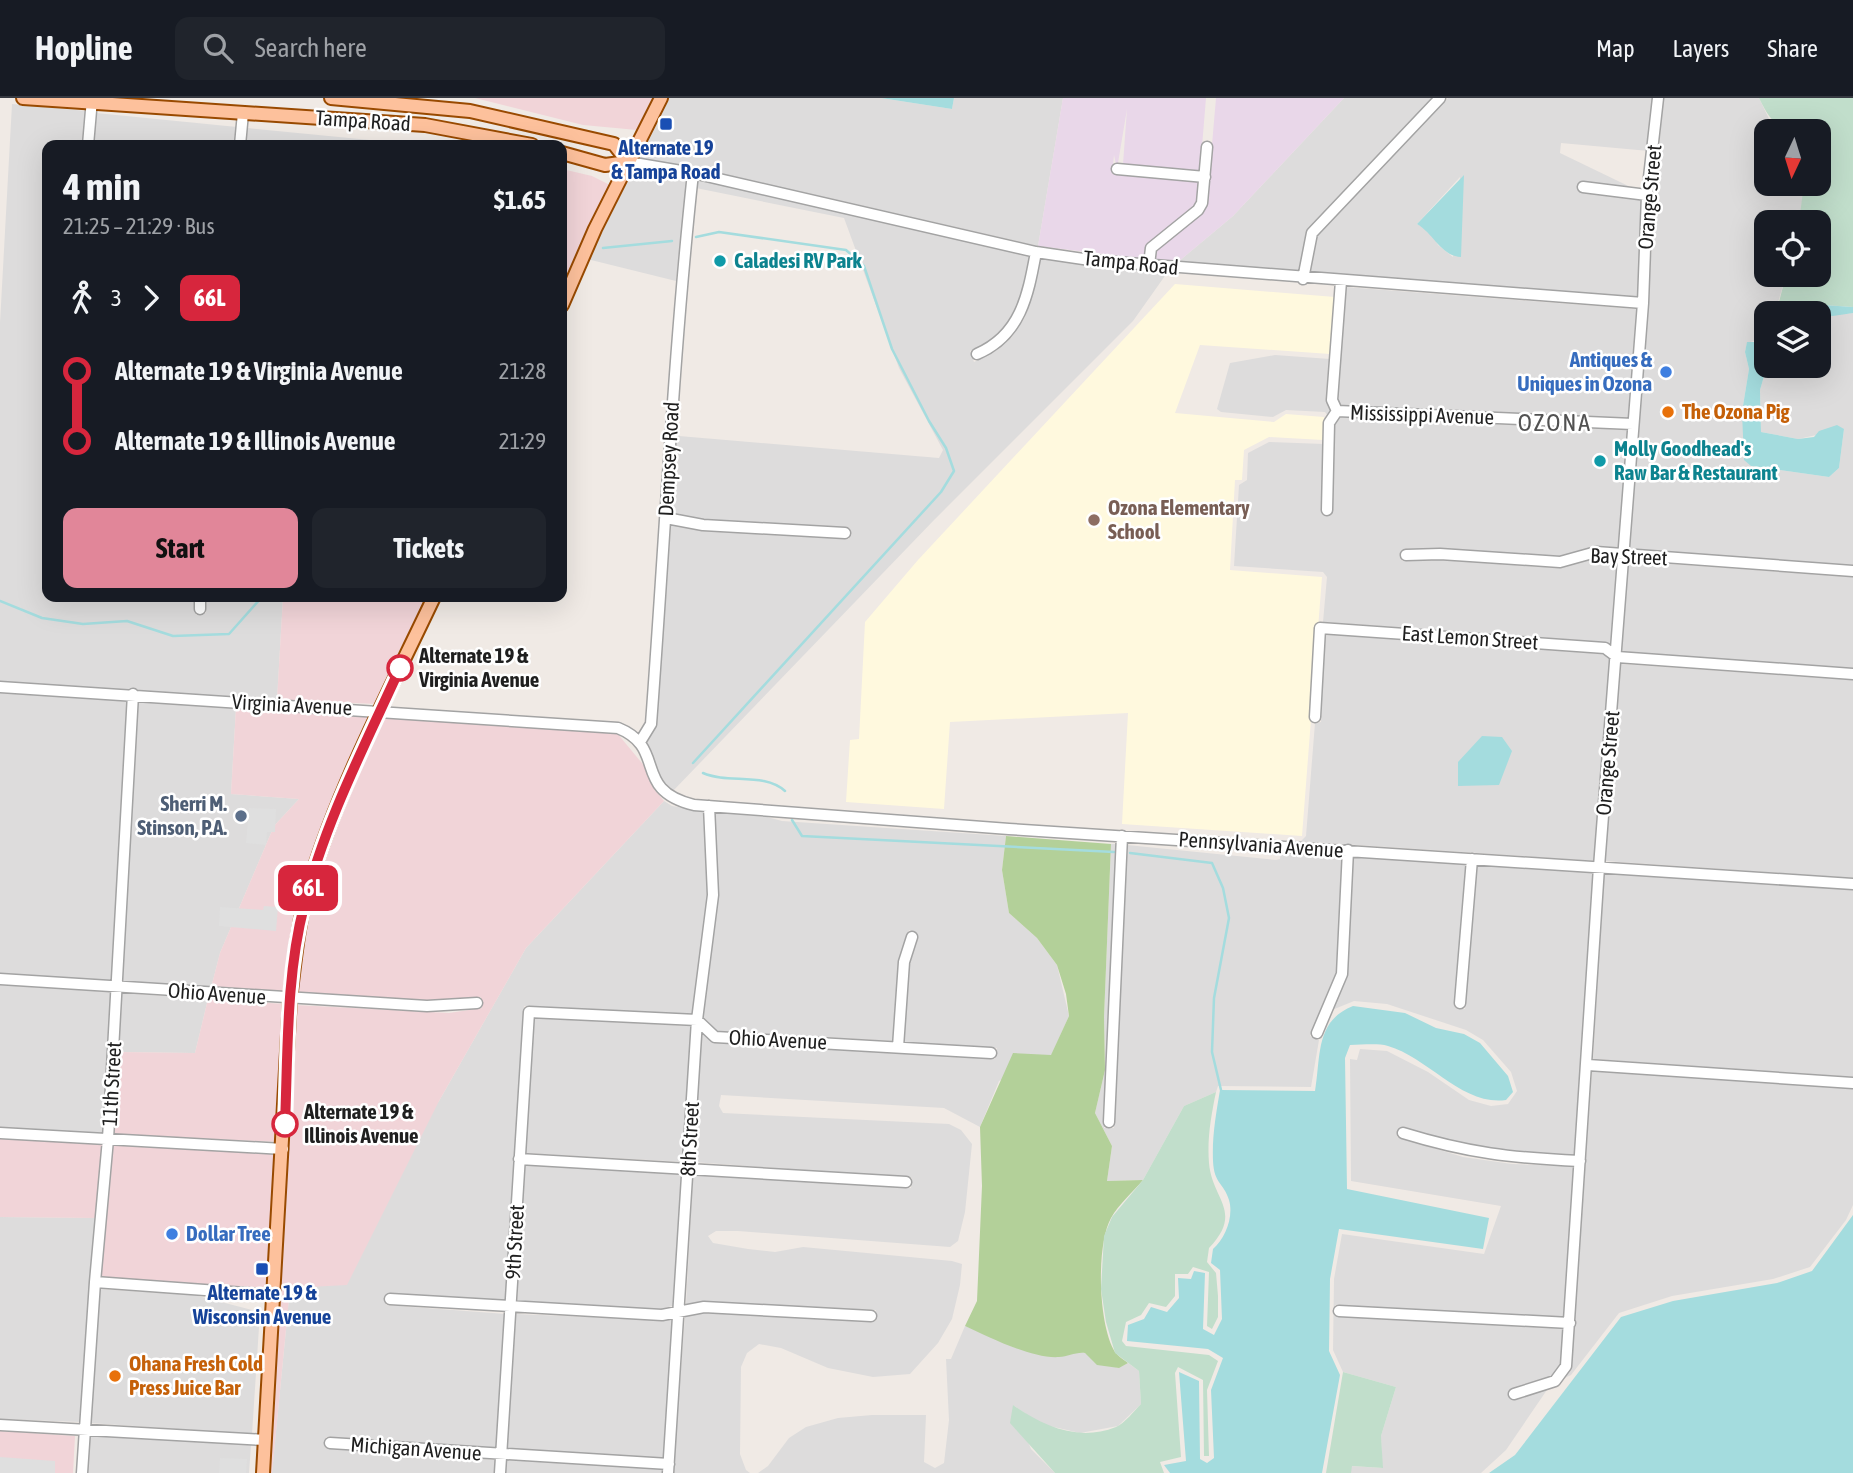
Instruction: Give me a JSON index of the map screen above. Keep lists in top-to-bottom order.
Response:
{
  "streets": {
    "main road": ["Tampa Road"],
    "street": [
      "Orange Street",
      "Mississippi Avenue",
      "Dempsey Road",
      "Bay Street",
      "East Lemon Street",
      "Virginia Avenue",
      "Pennsylvania Avenue",
      "Ohio Avenue",
      "11th Street",
      "8th Street",
      "9th Street",
      "Michigan Avenue"
    ]
  },
  "crossings": [
    ["Tampa Road", "Orange Street"],
    ["Tampa Road", "Dempsey Road"],
    ["Orange Street", "Mississippi Avenue"],
    ["Orange Street", "Bay Street"],
    ["Orange Street", "East Lemon Street"],
    ["Orange Street", "Pennsylvania Avenue"],
    ["Dempsey Road", "Virginia Avenue"],
    ["Dempsey Road", "Pennsylvania Avenue"],
    ["Virginia Avenue", "Pennsylvania Avenue"],
    ["Virginia Avenue", "11th Street"],
    ["Pennsylvania Avenue", "8th Street"],
    ["Ohio Avenue", "11th Street"],
    ["Ohio Avenue", "8th Street"],
    ["Ohio Avenue", "9th Street"],
    ["8th Street", "Michigan Avenue"],
    ["9th Street", "Michigan Avenue"]
  ],
  "districts": ["OZONA"],
  "places": {
    "transit": ["Alternate 19 & Tampa Road", "Alternate 19 & Wisconsin Avenue"],
    "other": [
      "Caladesi RV Park",
      "Antiques & Uniques in Ozona",
      "The Ozona Pig",
      "Molly Goodhead's Raw Bar & Restaurant",
      "Ozona Elementary School",
      "Alternate 19 & Virginia Avenue",
      "Sherri M. Stinson, P.A.",
      "Alternate 19 & Illinois Avenue",
      "Dollar Tree",
      "Ohana Fresh Cold Press Juice Bar"
    ]
  },
  "lines": ["bus line 66L"],
  "north": "bottom",
  "page": {
    "header": "Hopline",
    "search": "Search here",
    "nav": ["Map", "Layers", "Share"],
    "on_map": "66L",
    "heading": ["4 min", "21:25 – 21:29 · Bus", "$1.65"],
    "legs": ["3", "66L"],
    "list": [
      {
        "name": "Alternate 19 & Virginia Avenue",
        "value": "21:28"
      },
      {
        "name": "Alternate 19 & Illinois Avenue",
        "value": "21:29"
      }
    ],
    "buttons": ["Start", "Tickets"]
  }
}
